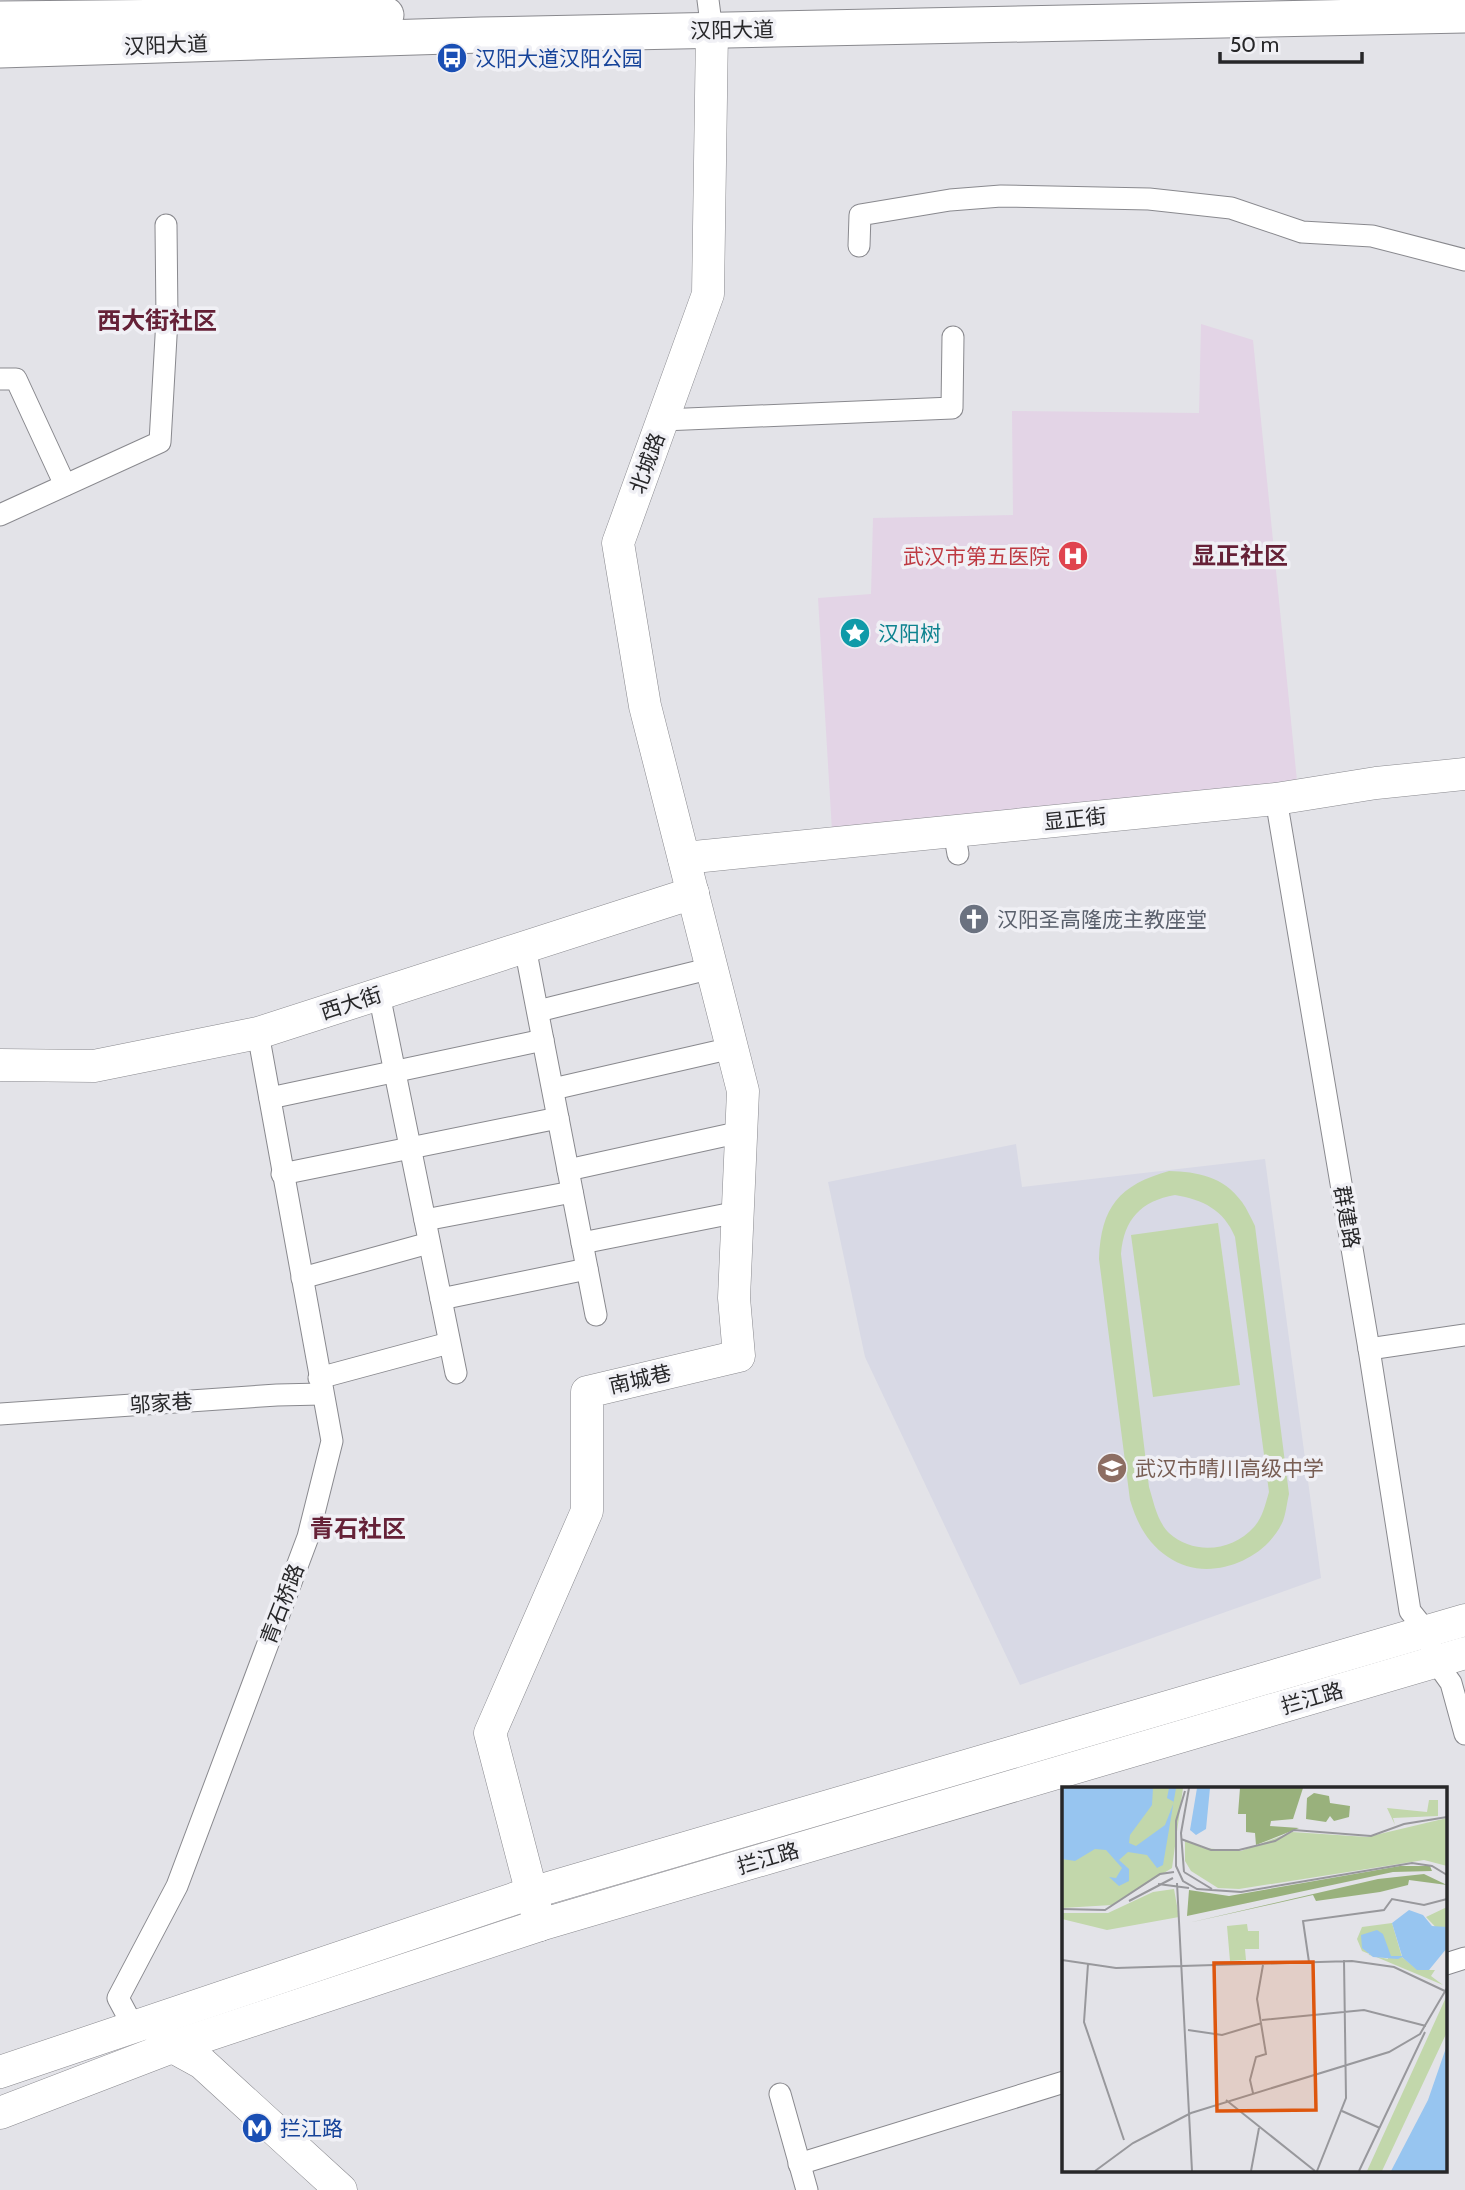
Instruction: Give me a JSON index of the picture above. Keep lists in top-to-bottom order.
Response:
{
  "streets": {
    "main road": ["汉阳大道"],
    "street": [
      "北城路",
      "显正街",
      "西大街",
      "群建路",
      "南城巷",
      "邬家巷",
      "青石桥路",
      "拦江路"
    ]
  },
  "crossings": [
    ["汉阳大道", "北城路"],
    ["北城路", "显正街"],
    ["北城路", "西大街"],
    ["北城路", "南城巷"],
    ["显正街", "群建路"],
    ["西大街", "南城巷"],
    ["西大街", "青石桥路"],
    ["群建路", "拦江路"],
    ["南城巷", "拦江路"],
    ["邬家巷", "青石桥路"],
    ["青石桥路", "拦江路"]
  ],
  "districts": ["西大街社区", "显正社区", "青石社区"],
  "places": {
    "bus stop": ["汉阳大道汉阳公园"],
    "hospital": ["武汉市第五医院"],
    "place": ["汉阳树"],
    "church": ["汉阳圣高隆庞主教座堂"],
    "school or university": ["武汉市晴川高级中学"],
    "metro station": ["拦江路"]
  },
  "scale_bar": "50 m"
}
